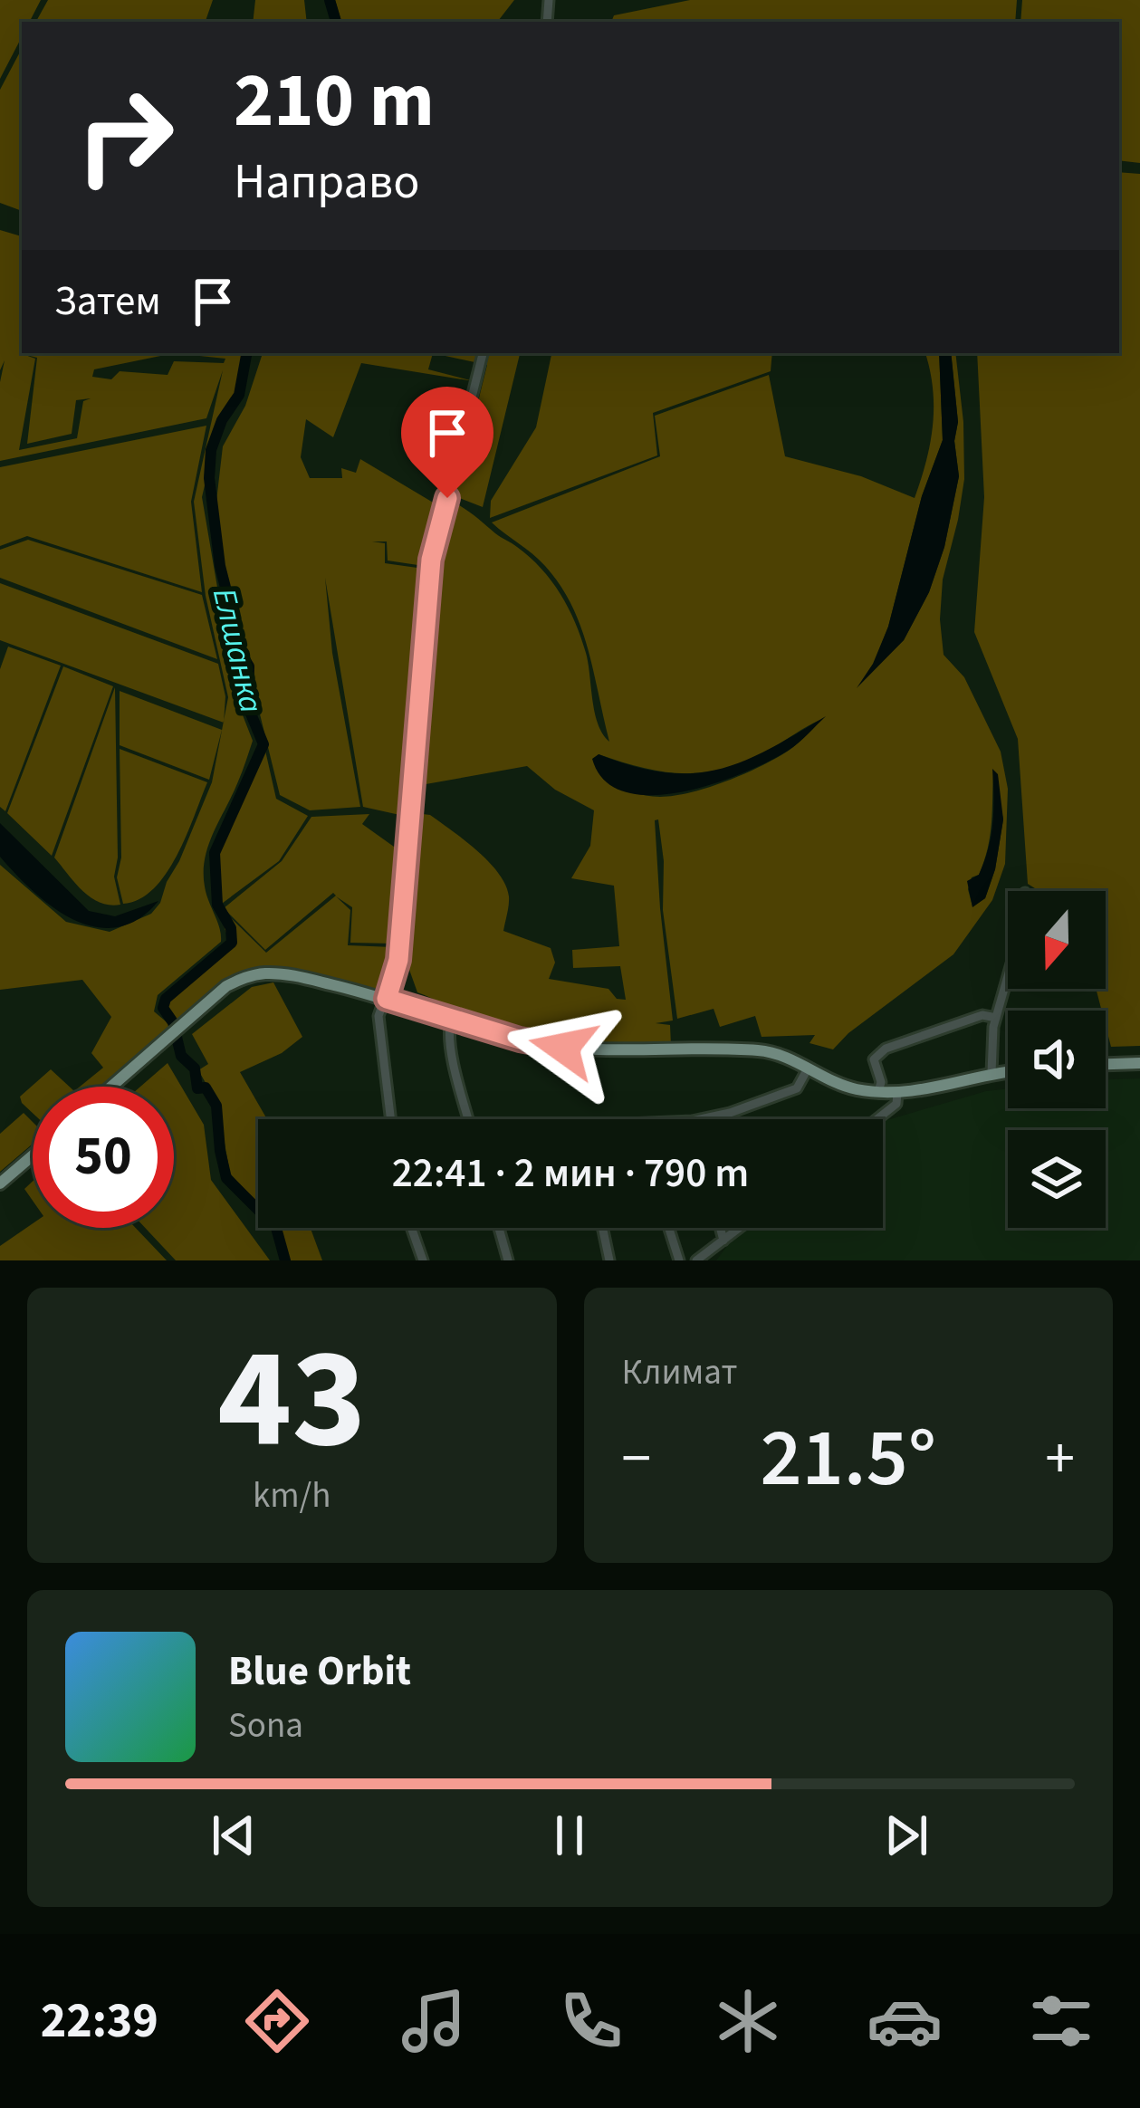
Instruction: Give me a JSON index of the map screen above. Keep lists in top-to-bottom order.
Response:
{
  "water": ["Елшанка"],
  "north": "bottom",
  "page": {
    "turn": ["210 m", "Направо"],
    "then": "Затем",
    "limit": "50",
    "trip": "22:41 · 2 мин · 790 m",
    "tile": [
      ["43", "km/h"],
      "Климат"
    ],
    "heat": ["−", "21.5°", "+"],
    "song": ["Blue Orbit", "Sona"],
    "tabs": "22:39"
  }
}
